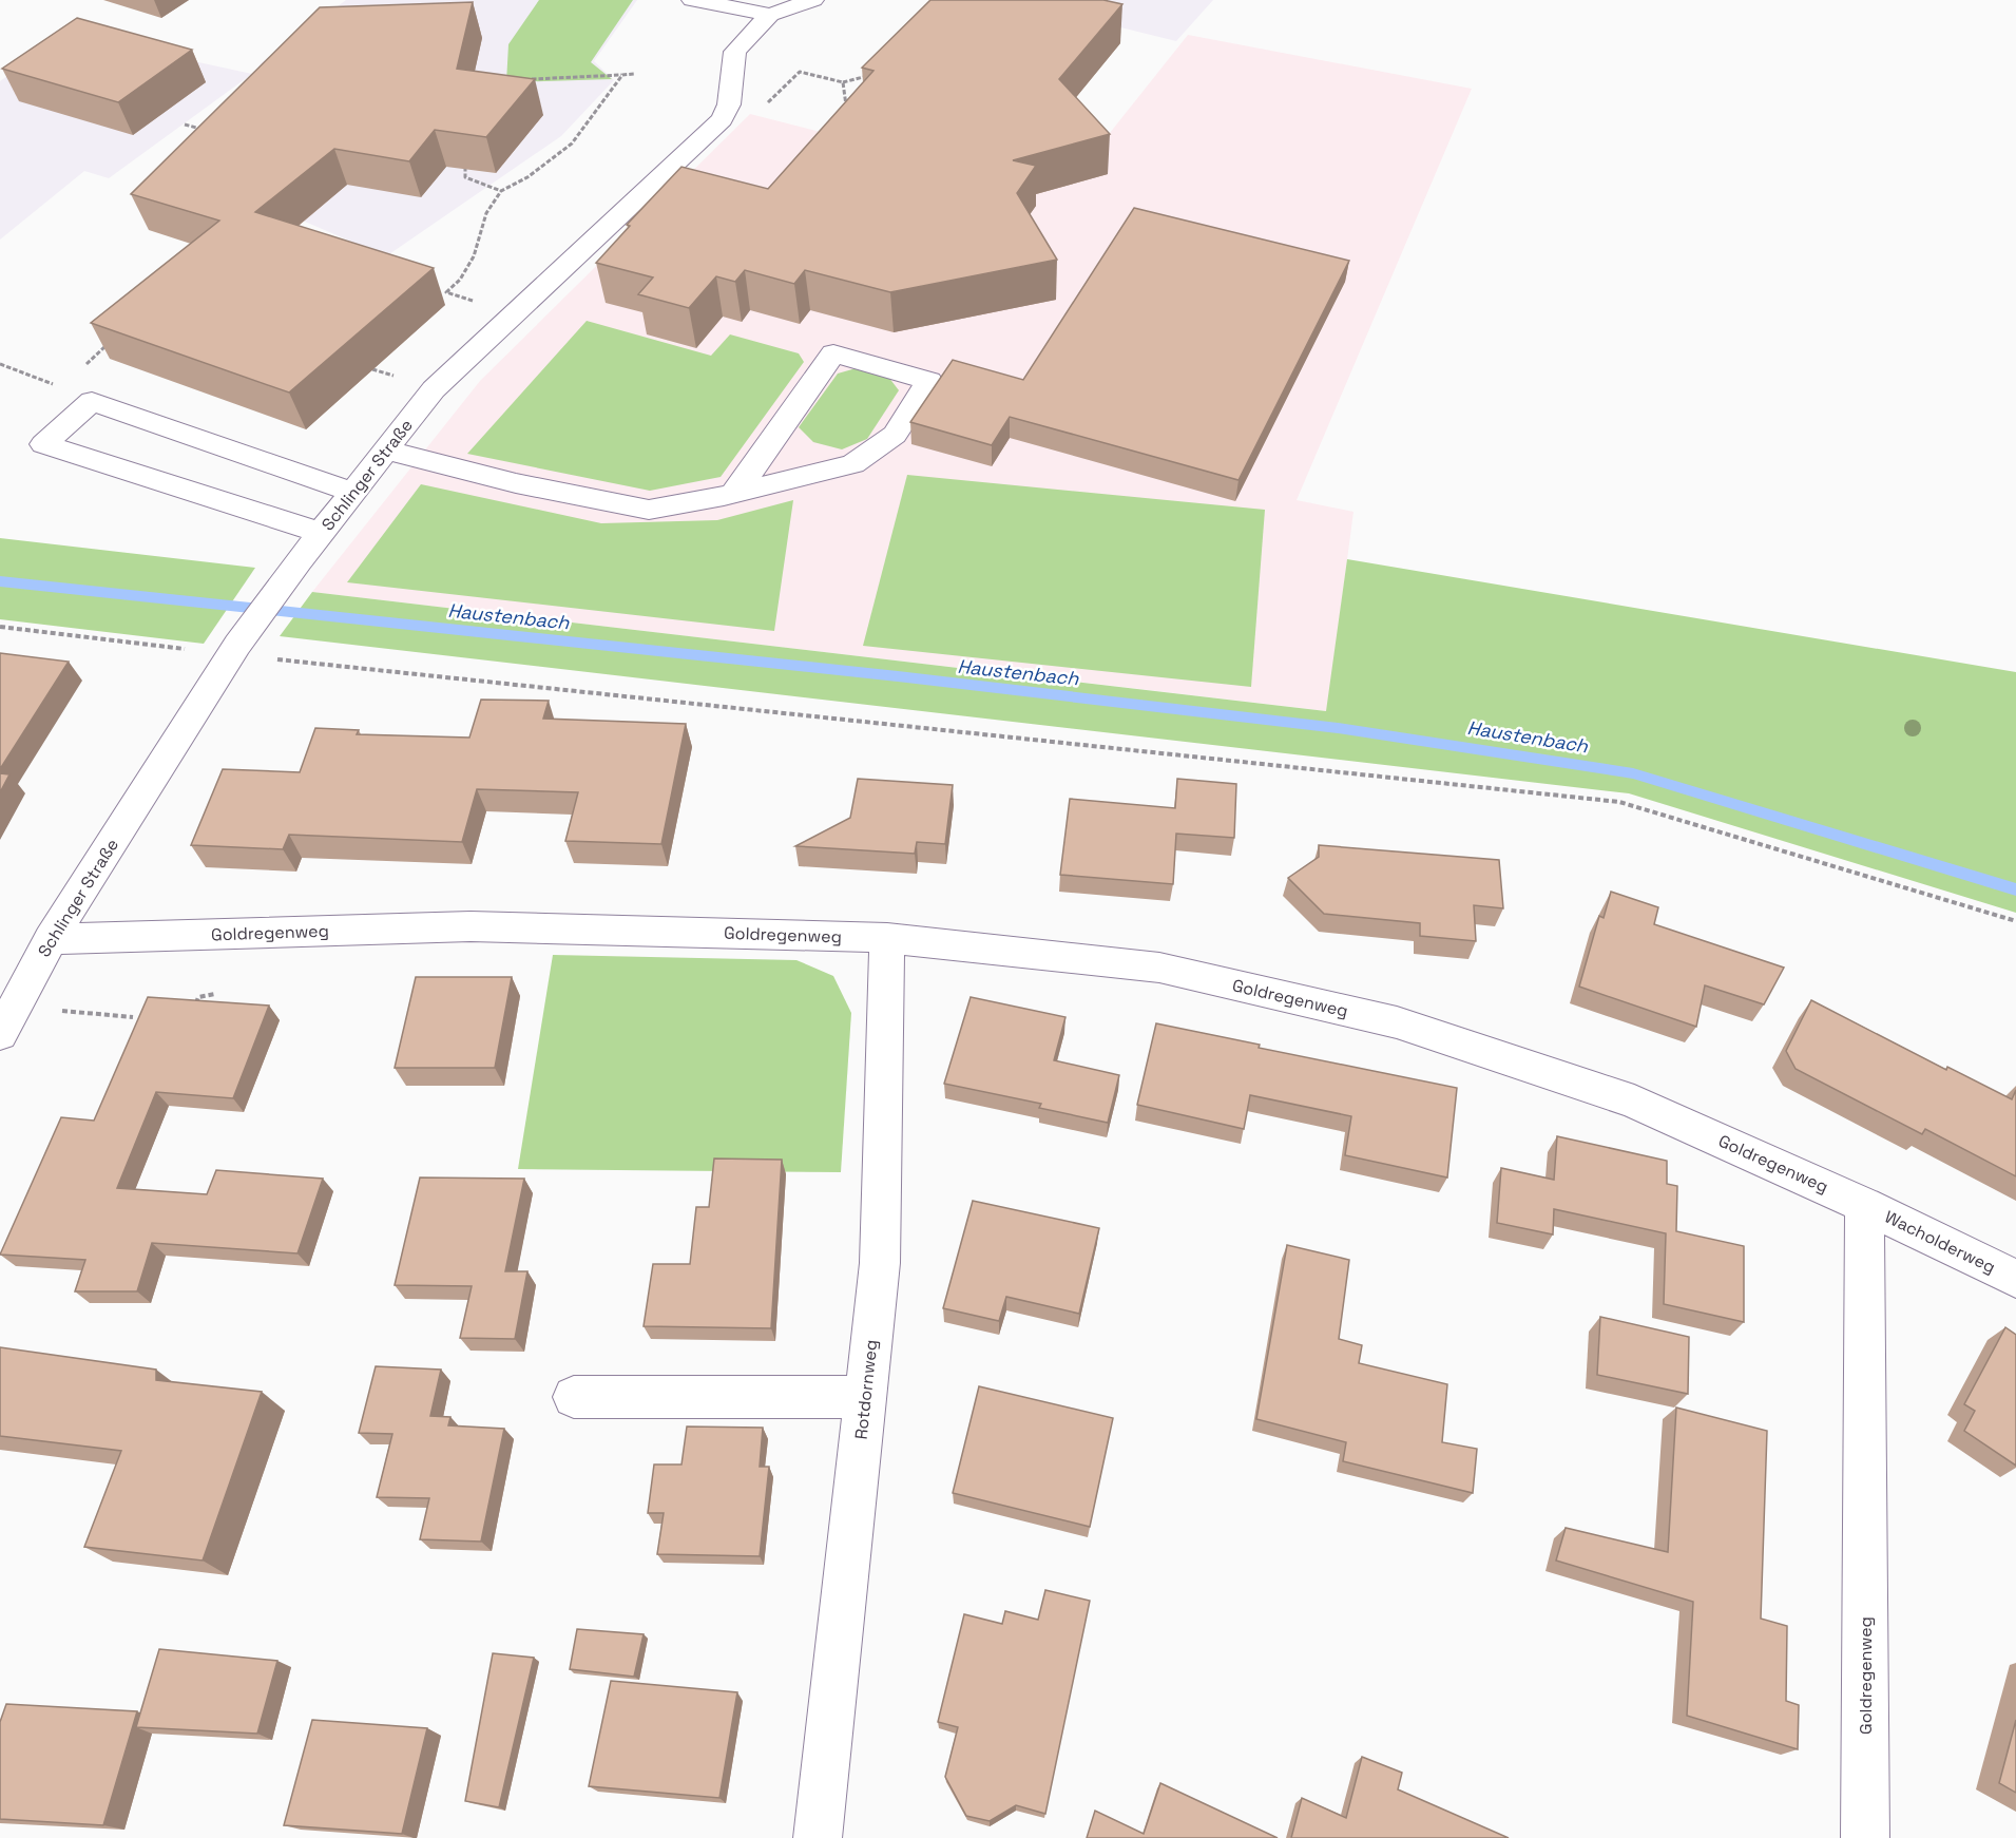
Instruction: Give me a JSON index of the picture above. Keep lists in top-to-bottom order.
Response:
{
  "streets": {
    "street": [
      "Schlinger Straße",
      "Goldregenweg",
      "Wacholderweg",
      "Rotdornweg"
    ]
  },
  "crossings": [
    ["Schlinger Straße", "Goldregenweg"],
    ["Goldregenweg", "Wacholderweg"],
    ["Goldregenweg", "Rotdornweg"]
  ],
  "water": ["Haustenbach"]
}
